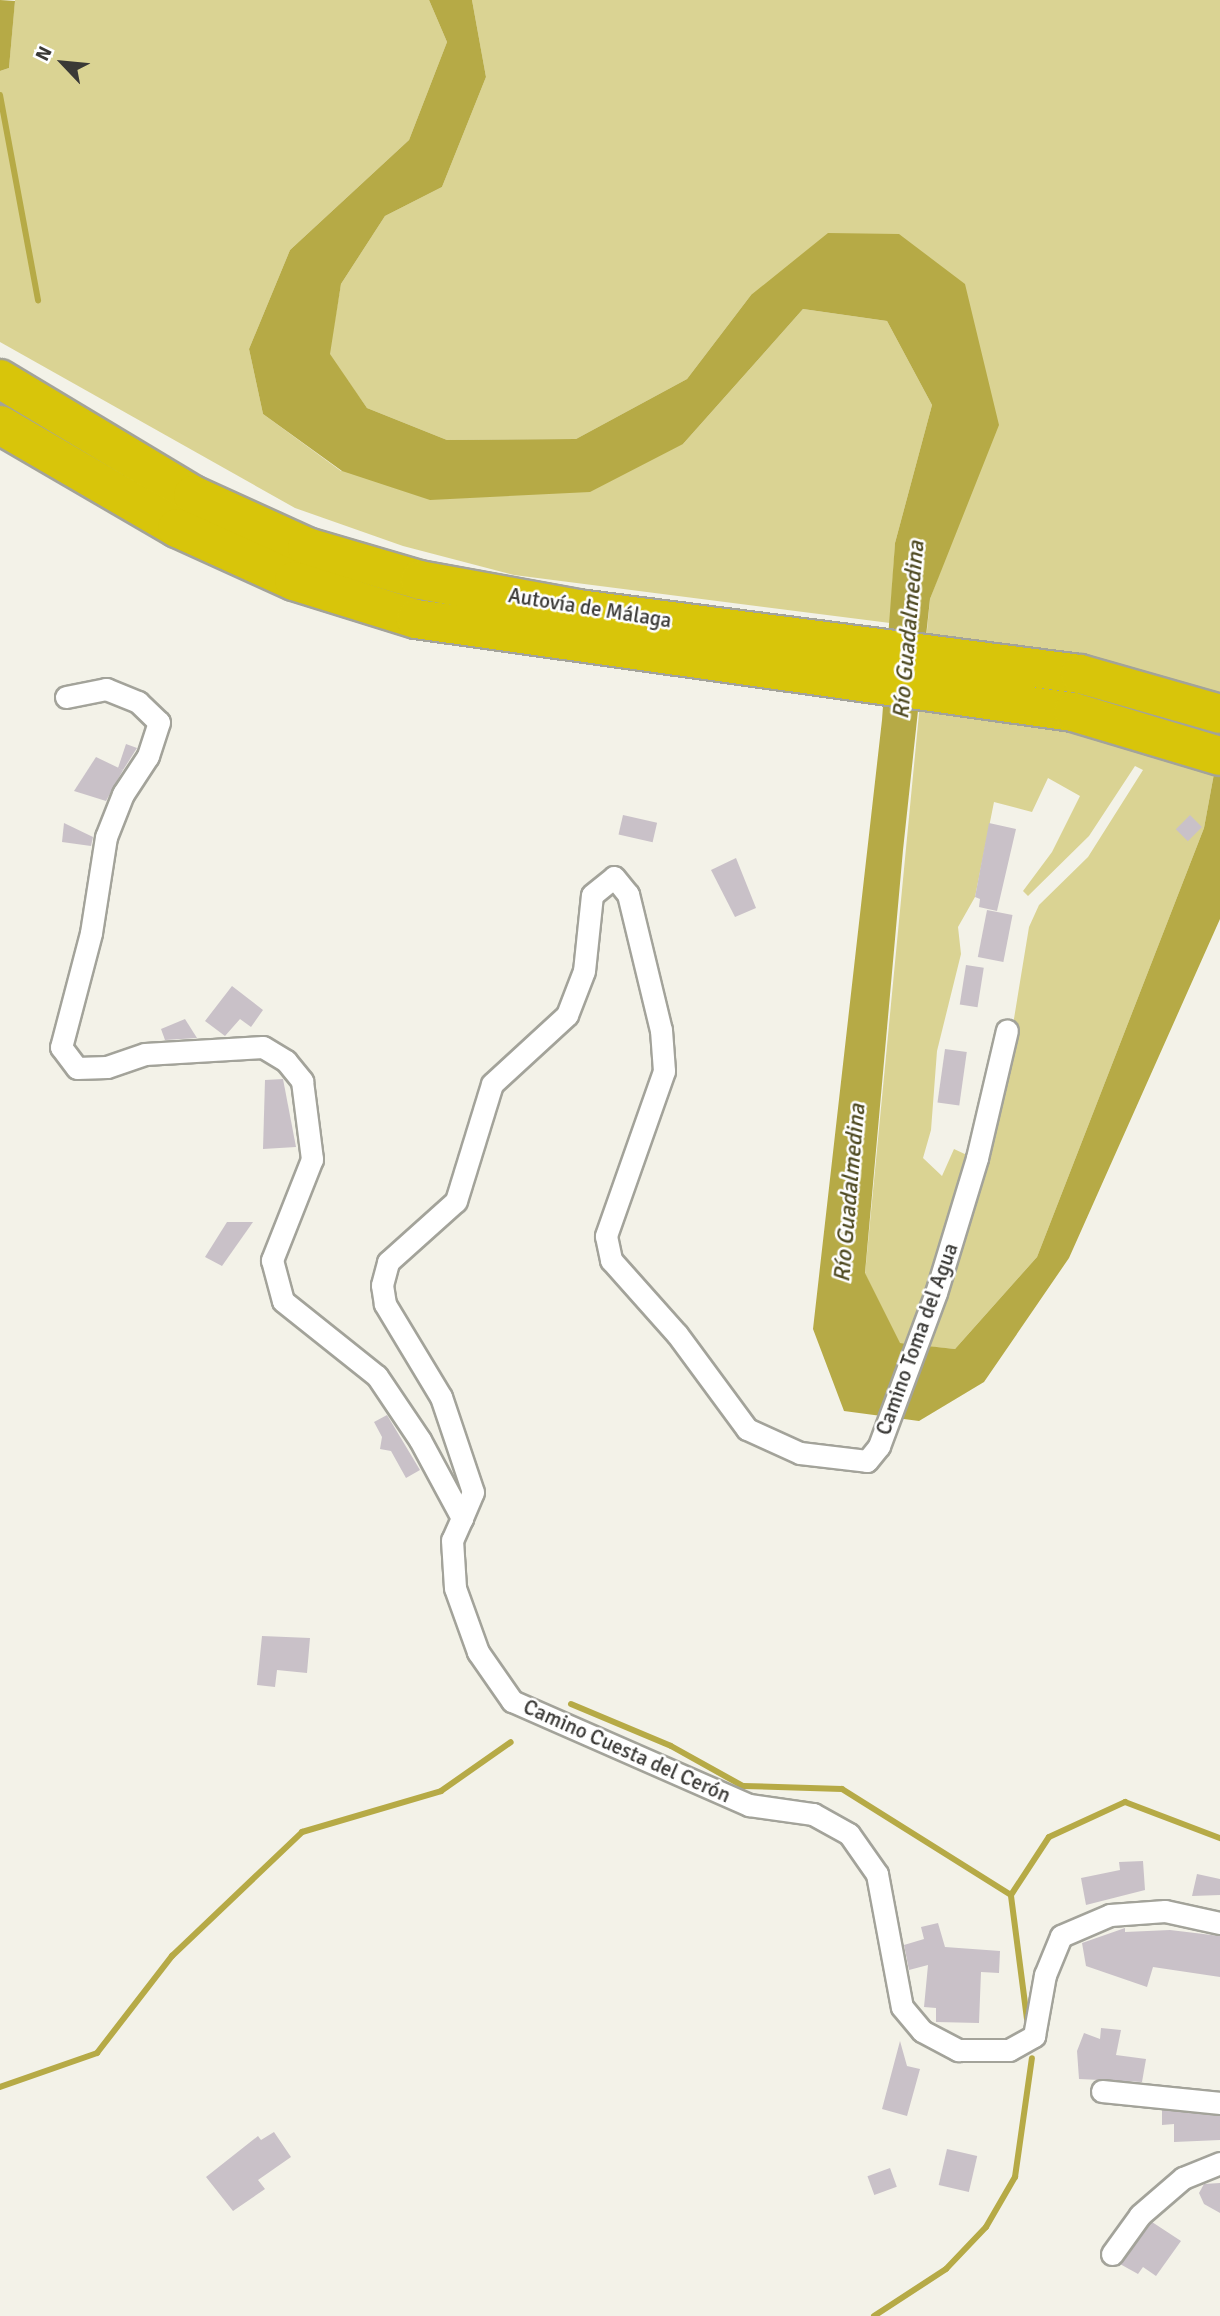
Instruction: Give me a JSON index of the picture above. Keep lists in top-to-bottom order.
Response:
{
  "streets": {
    "highway": ["Autovía de Málaga"],
    "street": ["Camino Toma del Agua", "Camino Cuesta del Cerón"]
  },
  "crossings": [
    ["Camino Toma del Agua", "Camino Cuesta del Cerón"]
  ],
  "water": ["Río Guadalmedina"],
  "north": "top left"
}
